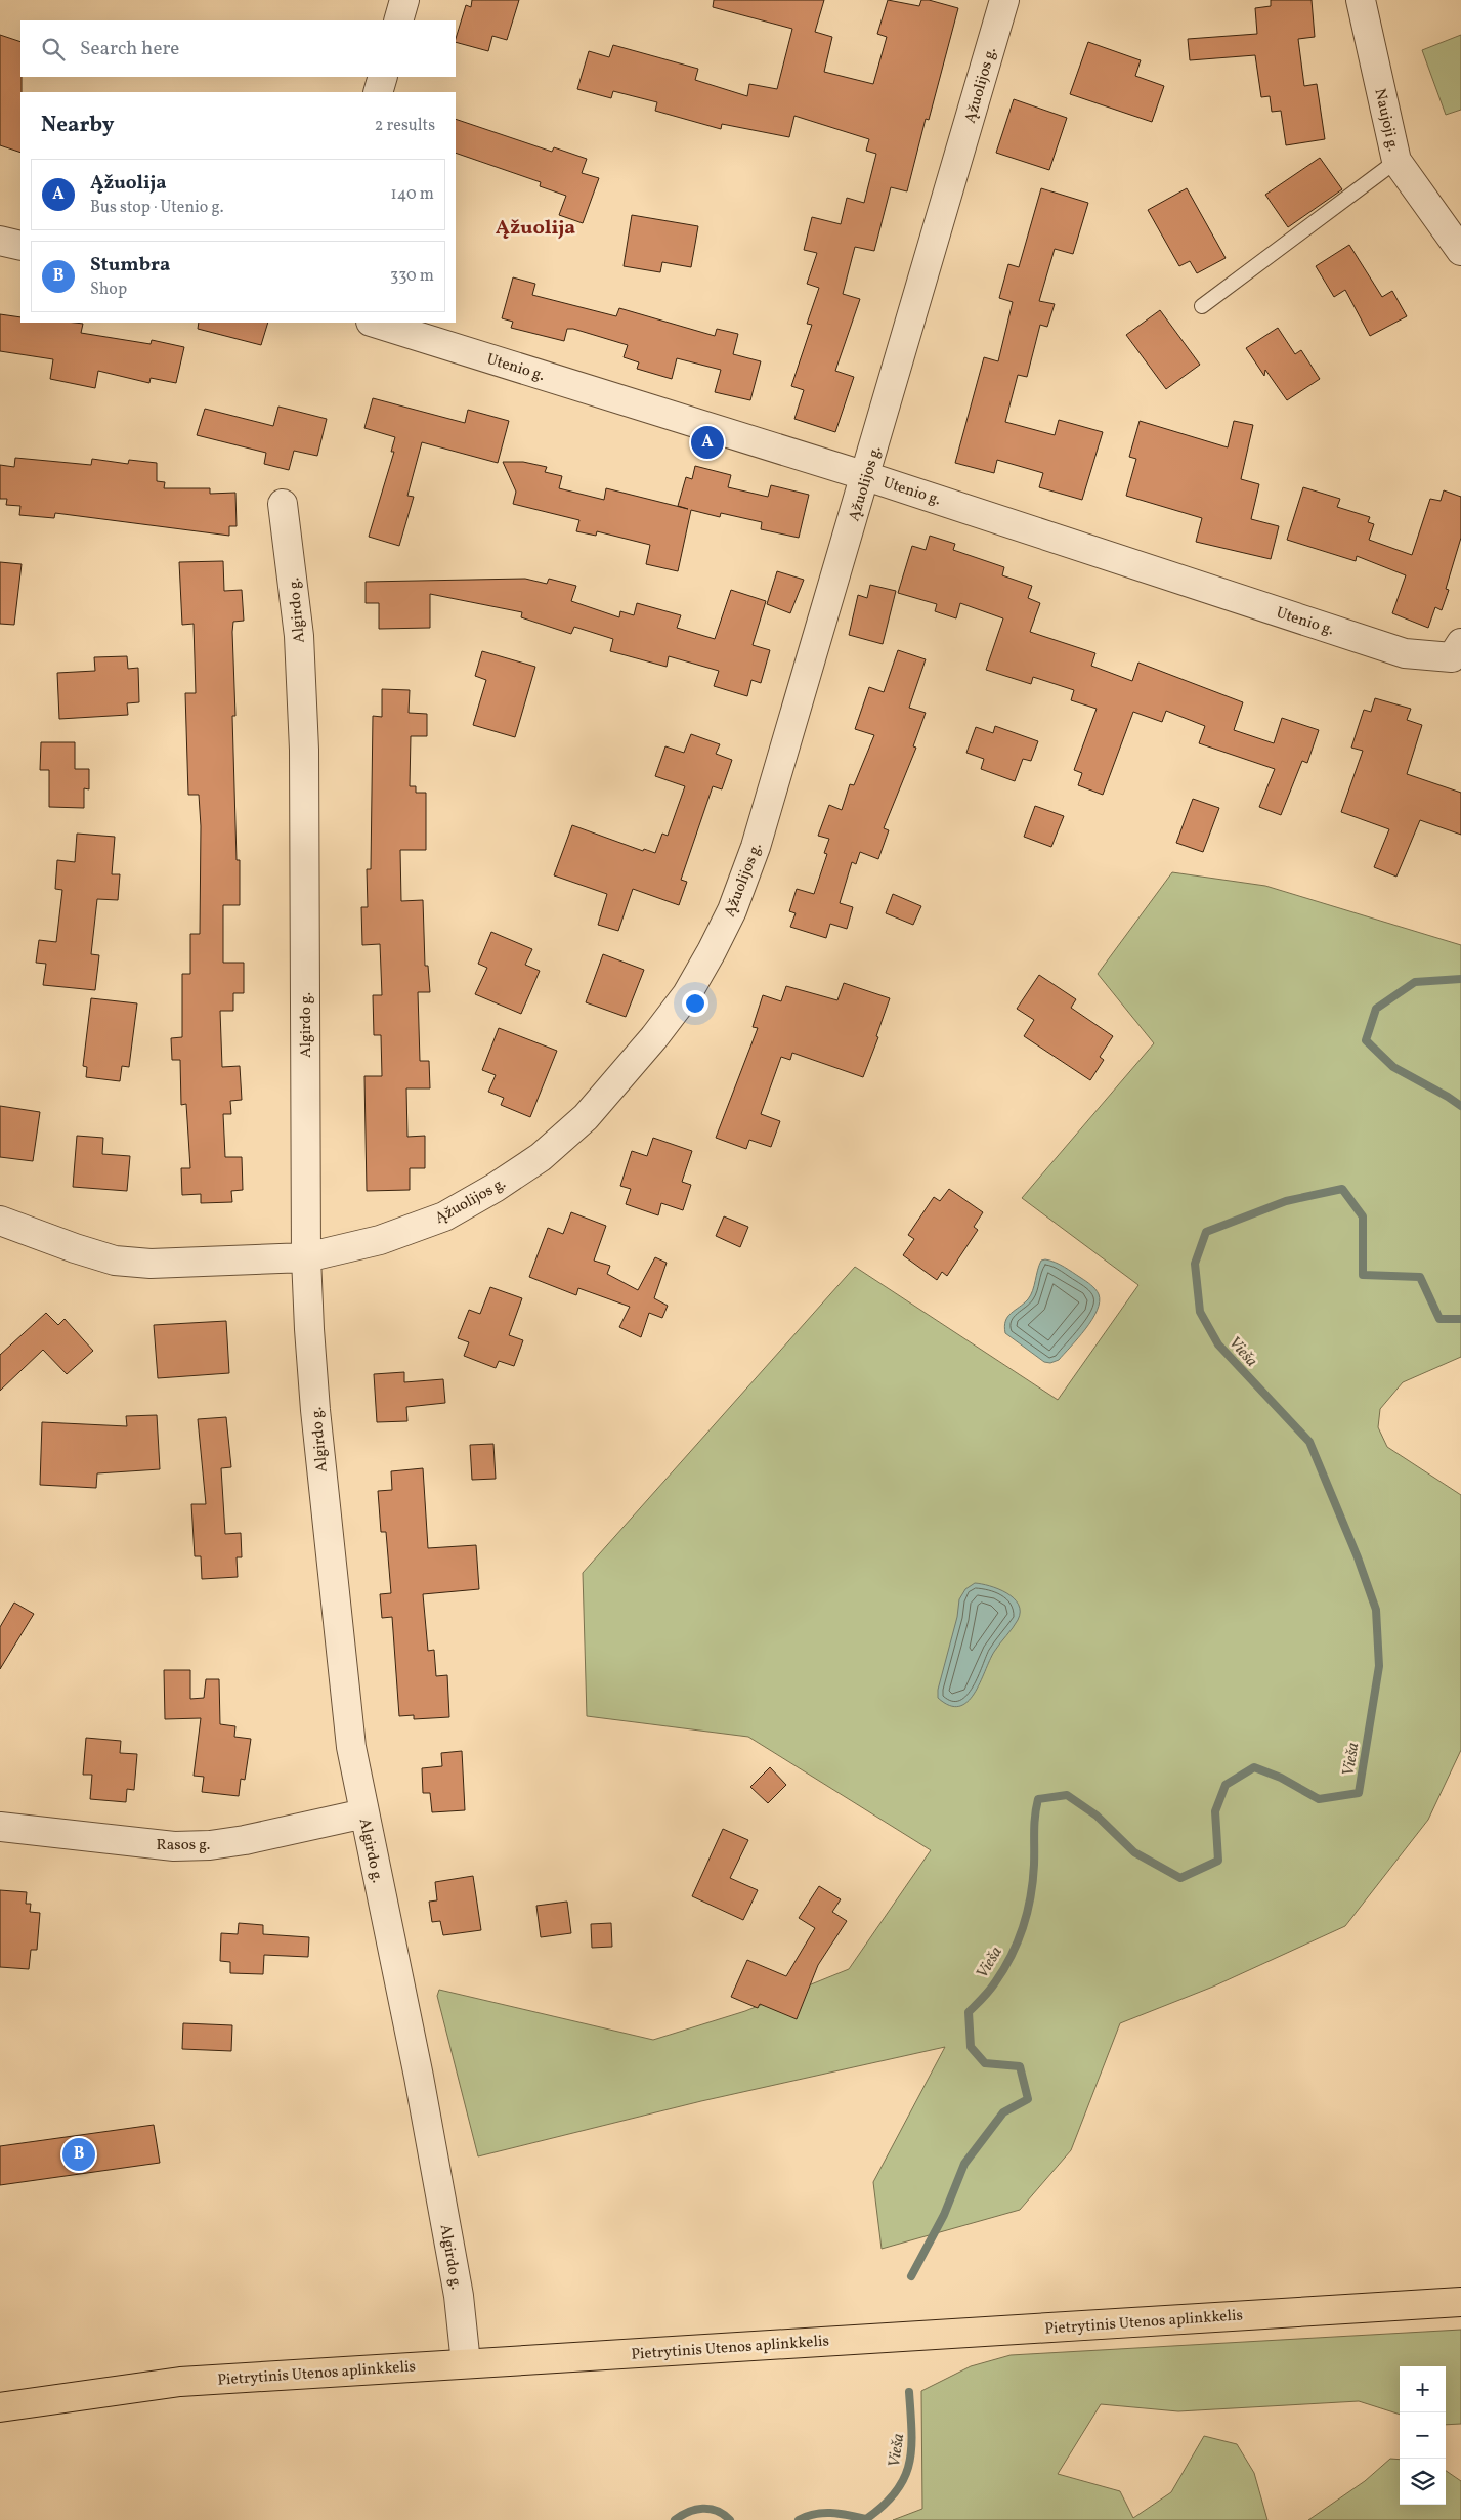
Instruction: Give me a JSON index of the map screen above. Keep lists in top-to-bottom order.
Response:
{
  "streets": {
    "highway": ["Pietrytinis Utenos aplinkkelis"],
    "street": [
      "Ąžuolijos g.",
      "Naujoji g.",
      "Utenio g.",
      "Algirdo g.",
      "Rasos g."
    ]
  },
  "crossings": [
    ["Ąžuolijos g.", "Utenio g."],
    ["Ąžuolijos g.", "Algirdo g."],
    ["Algirdo g.", "Rasos g."],
    ["Algirdo g.", "Pietrytinis Utenos aplinkkelis"]
  ],
  "districts": ["Ąžuolija"],
  "water": ["Vieša"],
  "page": {
    "search": "Search here",
    "heading": ["Nearby", "2 results"],
    "list": [
      {
        "mark": "A",
        "name": "Ąžuolija",
        "note": "Bus stop · Utenio g.",
        "value": "140 m"
      },
      {
        "mark": "B",
        "name": "Stumbra",
        "note": "Shop",
        "value": "330 m"
      }
    ],
    "pins": ["A", "B"],
    "map_buttons": ["+", "−"]
  }
}
